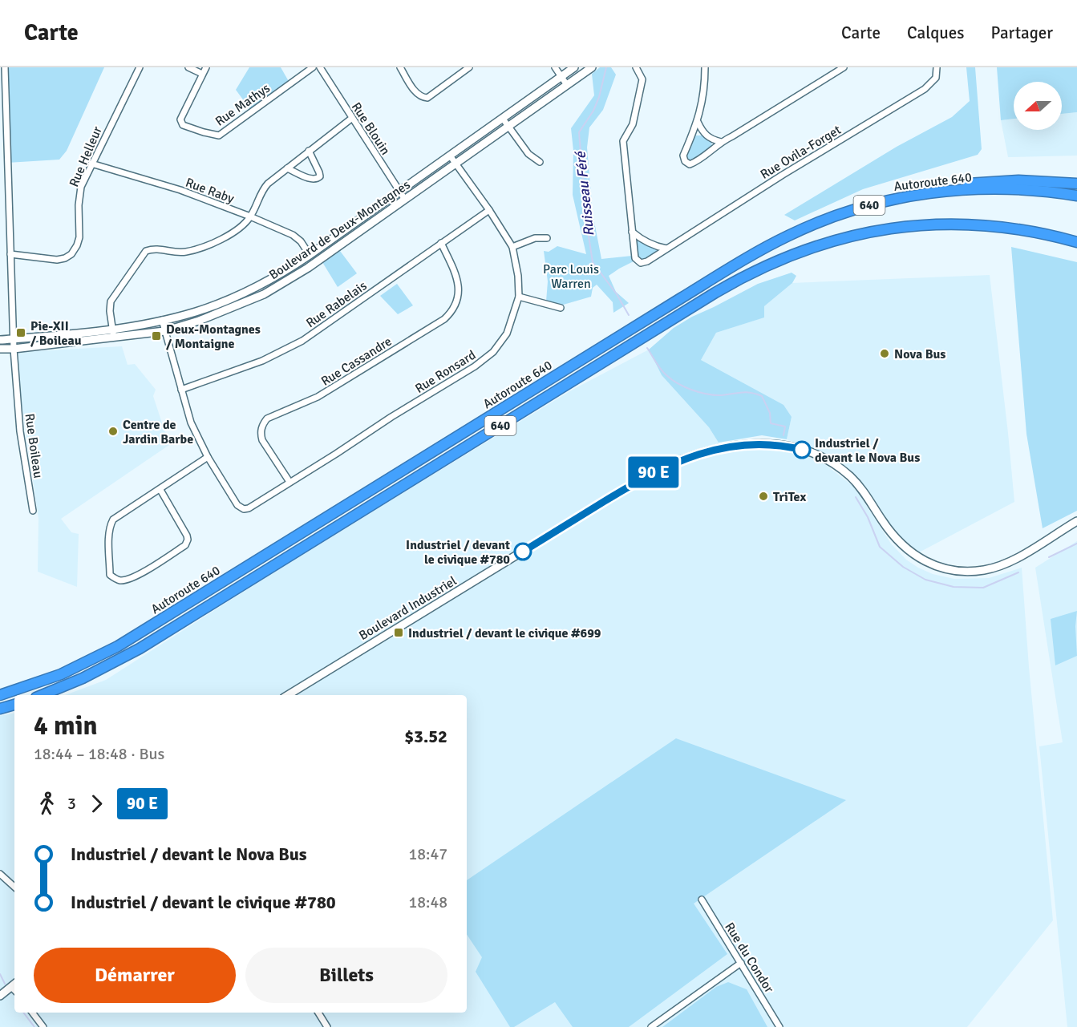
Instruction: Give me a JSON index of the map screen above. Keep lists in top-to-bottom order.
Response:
{
  "streets": {
    "highway": ["Autoroute 640", "640"],
    "street": [
      "Rue Mathys",
      "Rue Blouin",
      "Rue Ovila-Forget",
      "Rue Helleur",
      "Rue Raby",
      "Boulevard de Deux-Montagnes",
      "Rue Rabelais",
      "Rue Cassandre",
      "Rue Ronsard",
      "Rue Boileau",
      "Boulevard Industriel",
      "Rue du Condor"
    ]
  },
  "crossings": [
    ["Rue Blouin", "Boulevard de Deux-Montagnes"],
    ["Rue Helleur", "Rue Raby"],
    ["Rue Helleur", "Rue Boileau"],
    ["Rue Raby", "Boulevard de Deux-Montagnes"],
    ["Boulevard de Deux-Montagnes", "Rue Ronsard"],
    ["Boulevard de Deux-Montagnes", "Rue Boileau"],
    ["Rue Rabelais", "Rue Cassandre"],
    ["Rue Rabelais", "Rue Ronsard"],
    ["Rue Cassandre", "Rue Ronsard"]
  ],
  "water": ["Ruisseau Féré"],
  "parks": ["Parc Louis Warren"],
  "places": {
    "transit": ["Pie-XII / Boileau", "Deux-Montagnes / Montaigne", "Industriel / devant le civique #699"],
    "other": [
      "Nova Bus",
      "Centre de Jardin Barbe",
      "Industriel / devant le Nova Bus",
      "TriTex",
      "Industriel / devant le civique #780"
    ]
  },
  "north": "left",
  "page": {
    "header": "Carte",
    "nav": ["Carte", "Calques", "Partager"],
    "on_map": "90 E",
    "heading": ["4 min", "18:44 – 18:48 · Bus", "$3.52"],
    "legs": ["3", "90 E"],
    "list": [
      {
        "name": "Industriel / devant le Nova Bus",
        "value": "18:47"
      },
      {
        "name": "Industriel / devant le civique #780",
        "value": "18:48"
      }
    ],
    "buttons": ["Démarrer", "Billets"]
  }
}
